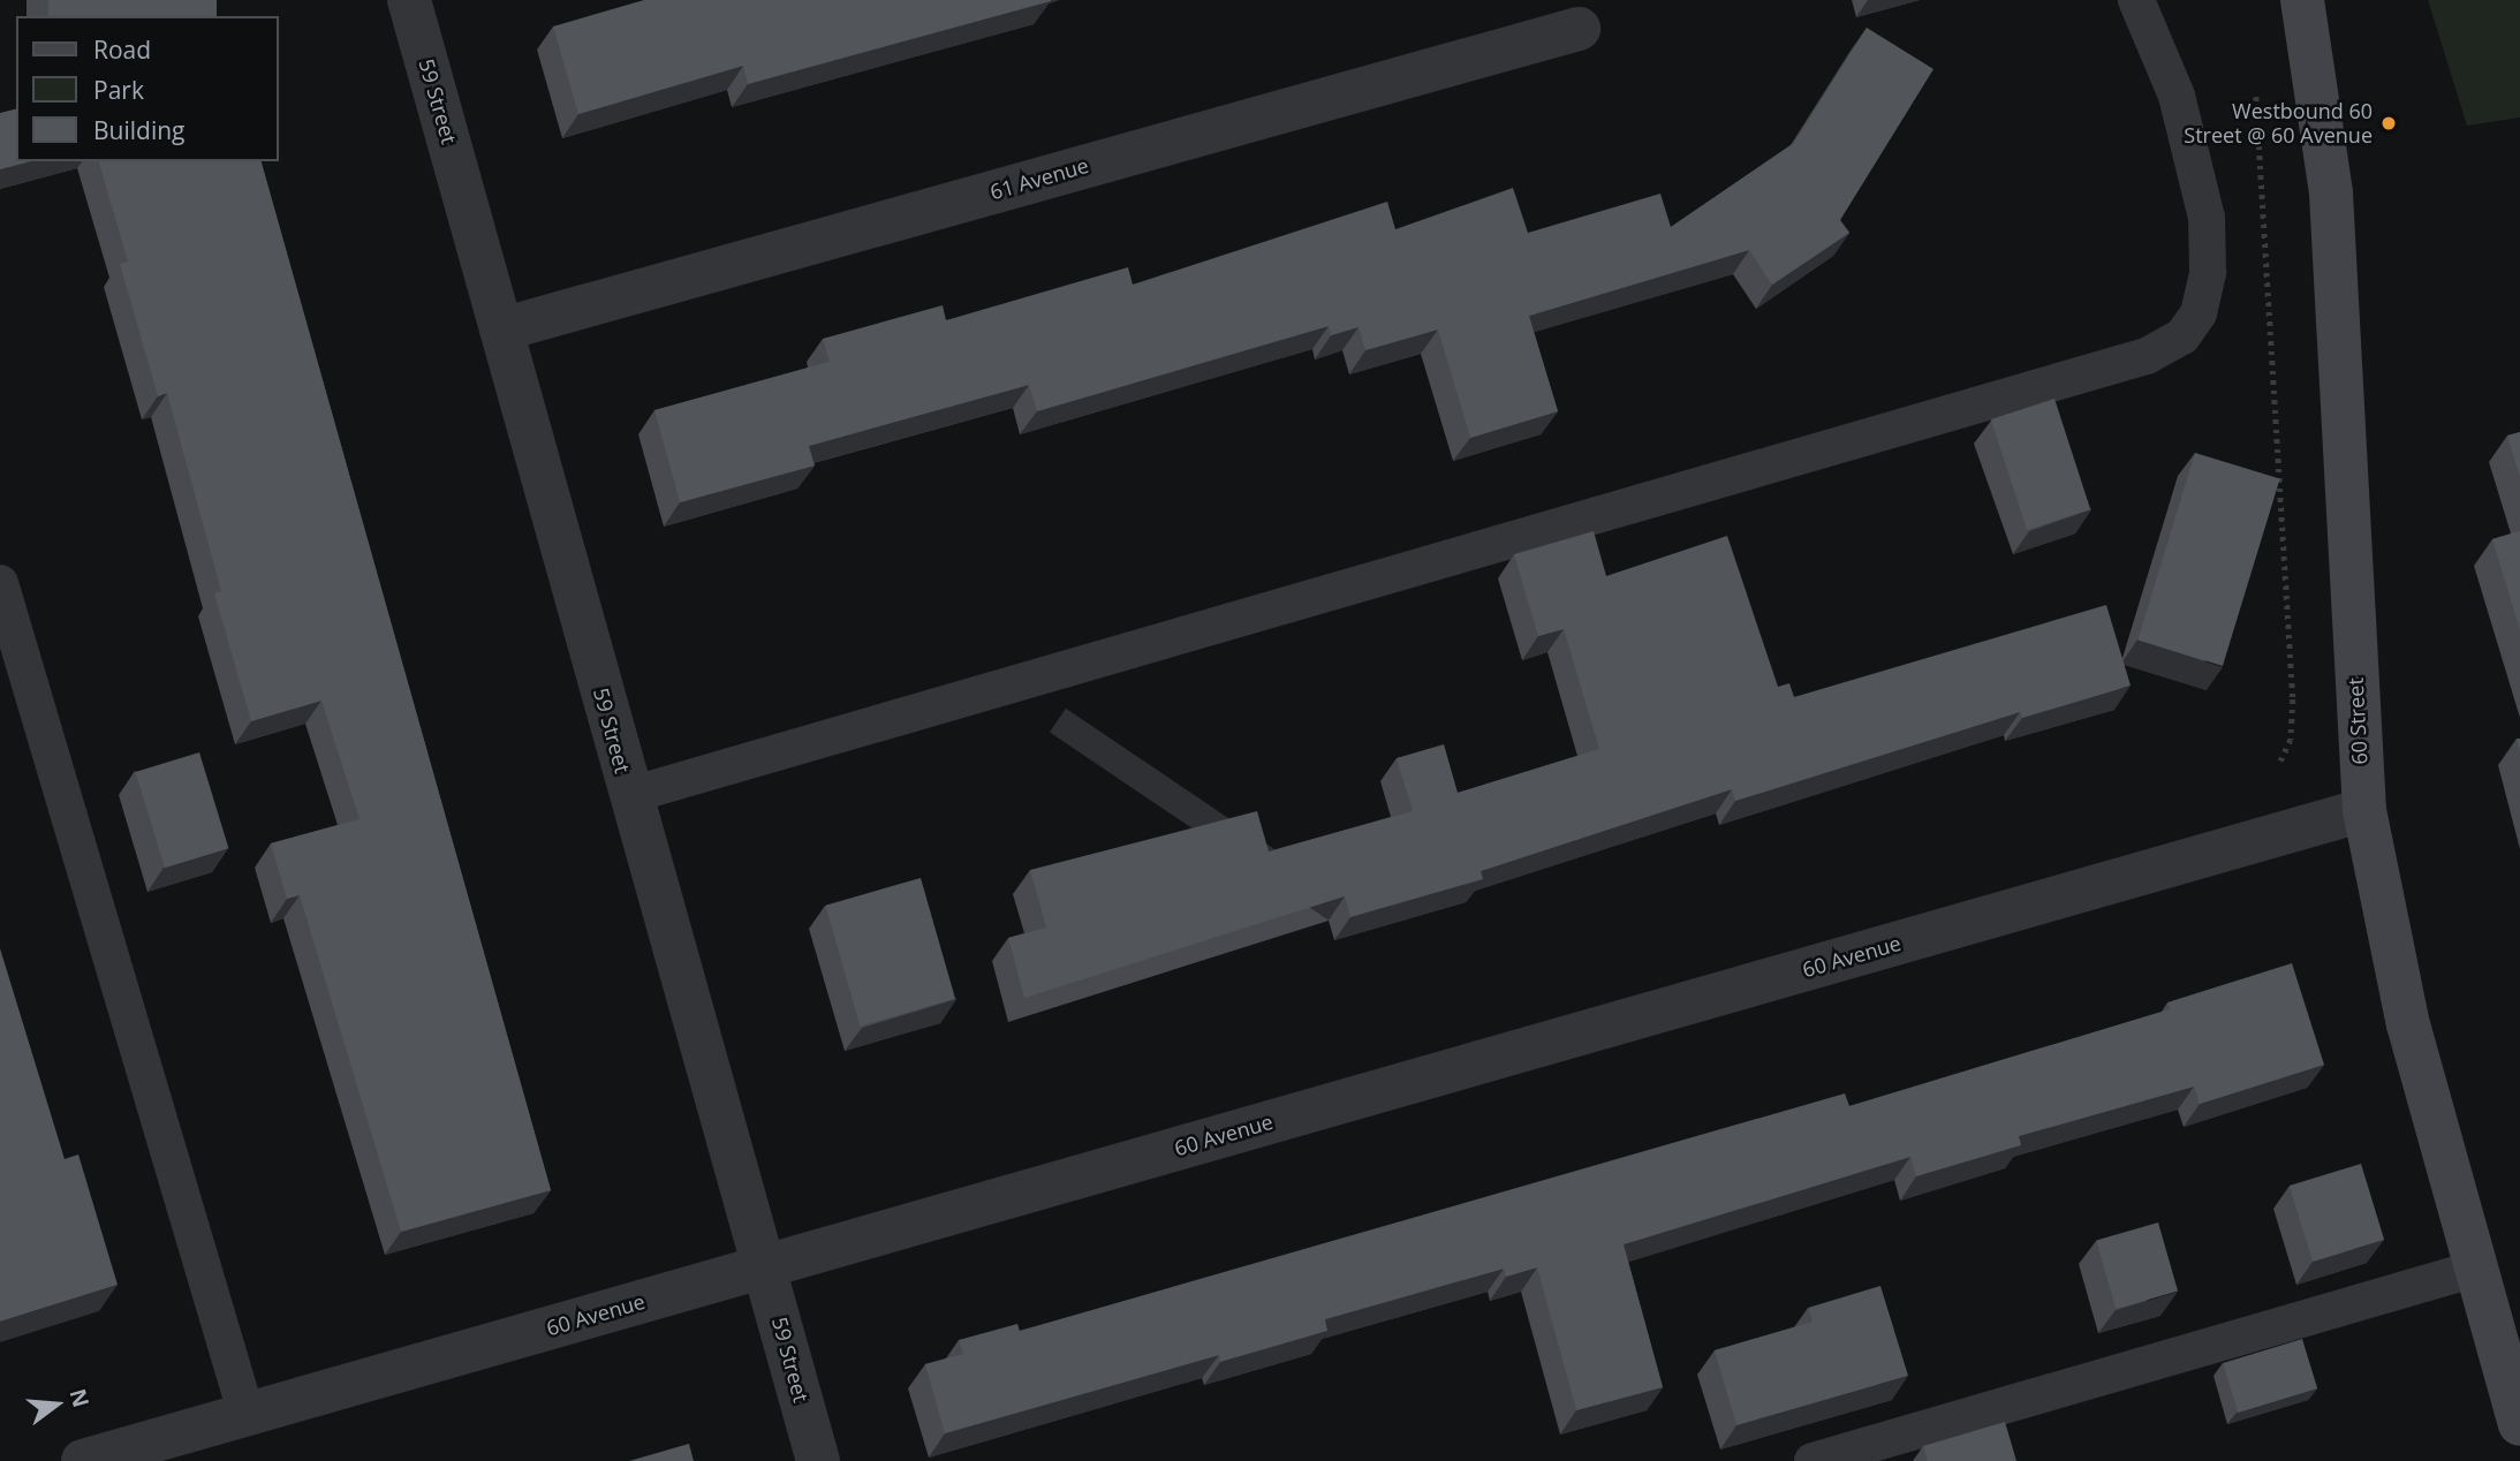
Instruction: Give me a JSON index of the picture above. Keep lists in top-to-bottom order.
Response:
{
  "streets": {
    "main road": ["60 Street"],
    "street": ["59 Street", "61 Avenue", "60 Avenue"]
  },
  "crossings": [
    ["59 Street", "61 Avenue"],
    ["59 Street", "60 Avenue"],
    ["60 Street", "60 Avenue"]
  ],
  "places": ["Westbound 60 Street @ 60 Avenue"],
  "legend": ["Road", "Park", "Building"],
  "north": "right"
}
